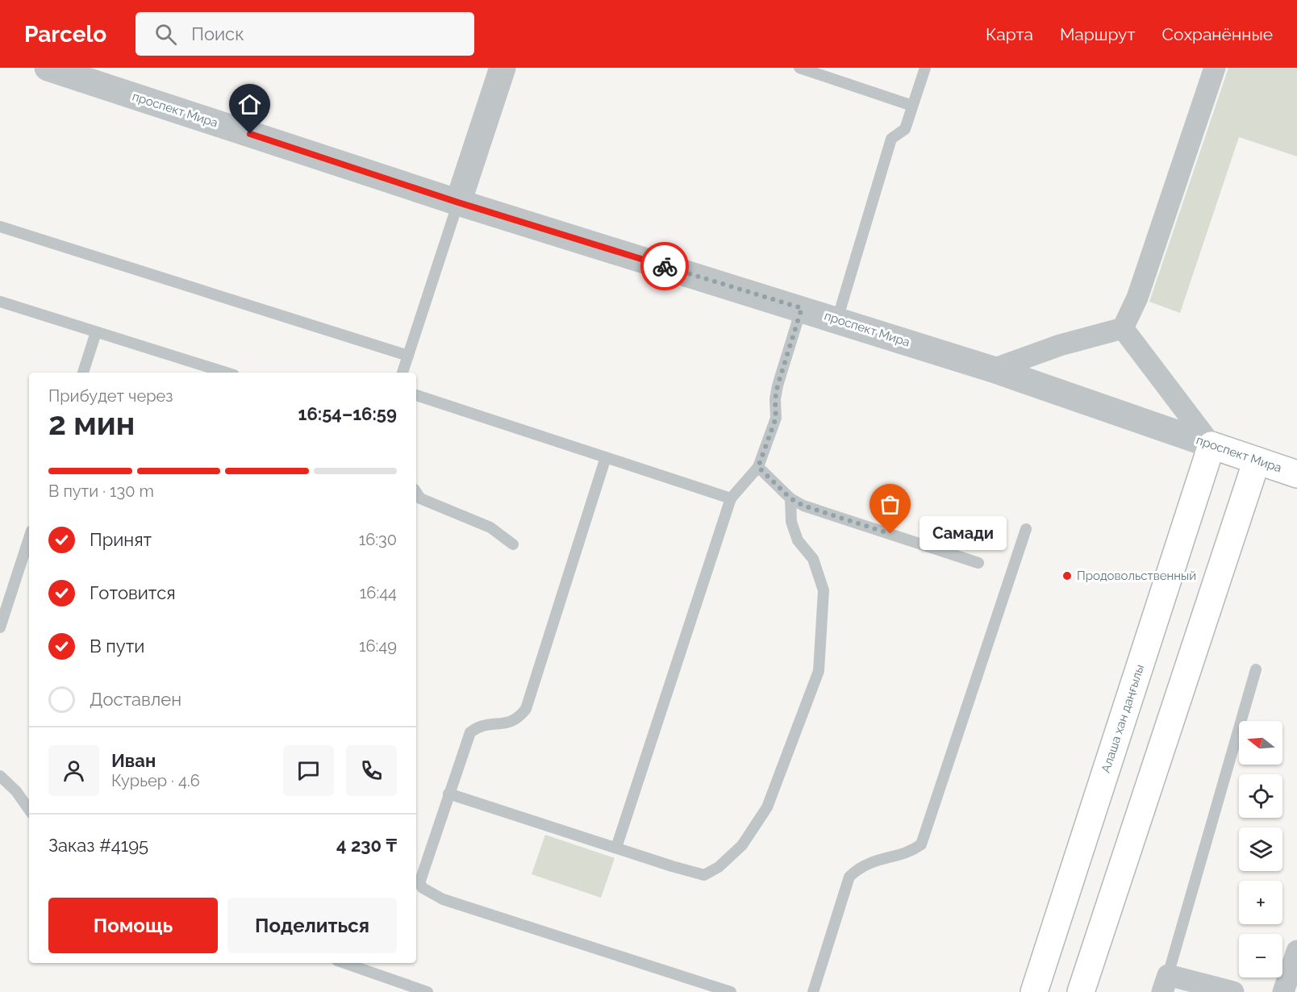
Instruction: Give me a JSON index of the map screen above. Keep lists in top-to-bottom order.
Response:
{
  "streets": {
    "main road": ["проспект Мира", "Алаша хан даңғылы"]
  },
  "crossings": [
    ["проспект Мира", "Алаша хан даңғылы"]
  ],
  "places": ["Самади", "Продовольственный"],
  "north": "left",
  "page": {
    "header": "Parcelo",
    "search": "Поиск",
    "nav": ["Карта", "Маршрут", "Сохранённые"],
    "heading": ["2 мин", "Прибудет через", "16:54–16:59"],
    "panel": [
      "Иван",
      "Курьер · 4.6",
      "Заказ #4195",
      "4 230 ₸"
    ],
    "bar": "В пути · 130 m",
    "list": [
      ["Принят", "16:30"],
      ["Готовится", "16:44"],
      ["В пути", "16:49"],
      "Доставлен"
    ],
    "bubble": "Самади",
    "map_buttons": ["+", "−"],
    "buttons": ["Помощь", "Поделиться"]
  }
}
